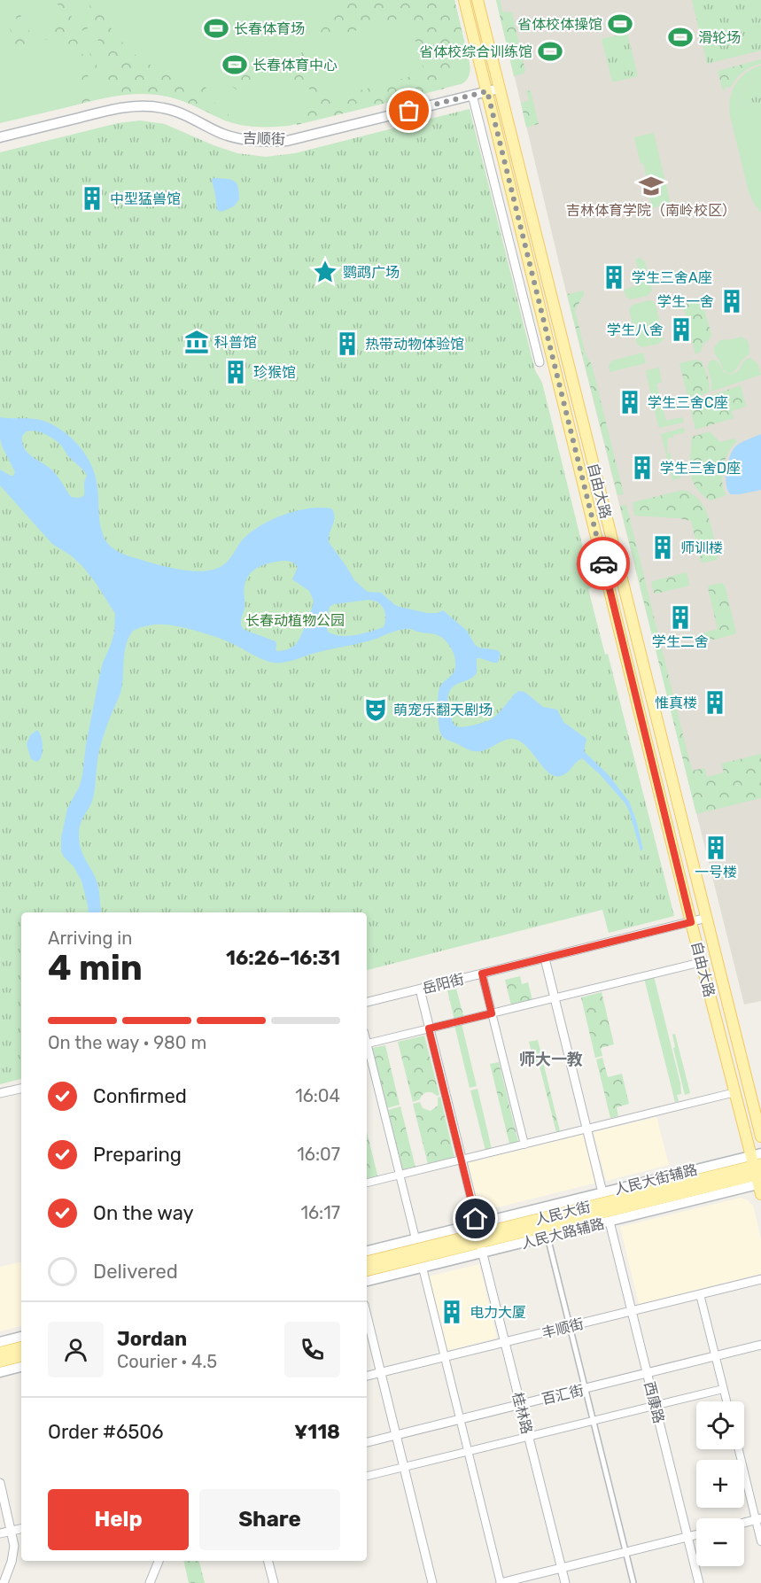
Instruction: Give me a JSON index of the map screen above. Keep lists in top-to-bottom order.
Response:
{
  "streets": {
    "main road": [
      "吉顺街",
      "自由大路",
      "人民大街辅路",
      "人民大街",
      "人民大路辅路"
    ],
    "street": [
      "岳阳街",
      "丰顺街",
      "百汇街",
      "西康路",
      "桂林路"
    ]
  },
  "crossings": [
    ["吉顺街", "自由大路"],
    ["自由大路", "岳阳街"],
    ["自由大路", "人民大街辅路"],
    ["自由大路", "人民大街"],
    ["自由大路", "人民大路辅路"],
    ["人民大街辅路", "人民大街"],
    ["人民大街辅路", "人民大路辅路"],
    ["人民大街", "人民大路辅路"],
    ["人民大街", "桂林路"],
    ["人民大路辅路", "西康路"],
    ["人民大路辅路", "桂林路"],
    ["丰顺街", "西康路"],
    ["丰顺街", "桂林路"],
    ["百汇街", "西康路"],
    ["百汇街", "桂林路"]
  ],
  "districts": ["师大一教"],
  "parks": ["长春动植物公园"],
  "places": {
    "sports": [
      "省体校体操馆",
      "长春体育场",
      "滑轮场",
      "省体校综合训练馆",
      "长春体育中心"
    ],
    "school or university": ["吉林体育学院（南岭校区）"],
    "building": [
      "中型猛兽馆",
      "学生三舍A座",
      "学生一舍",
      "学生八舍",
      "热带动物体验馆",
      "珍猴馆",
      "学生三舍C座",
      "学生三舍D座",
      "师训楼",
      "学生二舍",
      "惟真楼",
      "一号楼",
      "电力大厦"
    ],
    "place": ["鹦鹉广场"],
    "museum": ["科普馆"],
    "theatre": ["萌宠乐翻天剧场"]
  },
  "page": {
    "heading": ["4 min", "Arriving in", "16:26–16:31"],
    "panel": [
      "Jordan",
      "Courier · 4.5",
      "Order #6506",
      "¥118"
    ],
    "bar": "On the way · 980 m",
    "list": [
      ["Confirmed", "16:04"],
      ["Preparing", "16:07"],
      ["On the way", "16:17"],
      "Delivered"
    ],
    "map_buttons": ["+", "−"],
    "buttons": ["Help", "Share"]
  }
}
